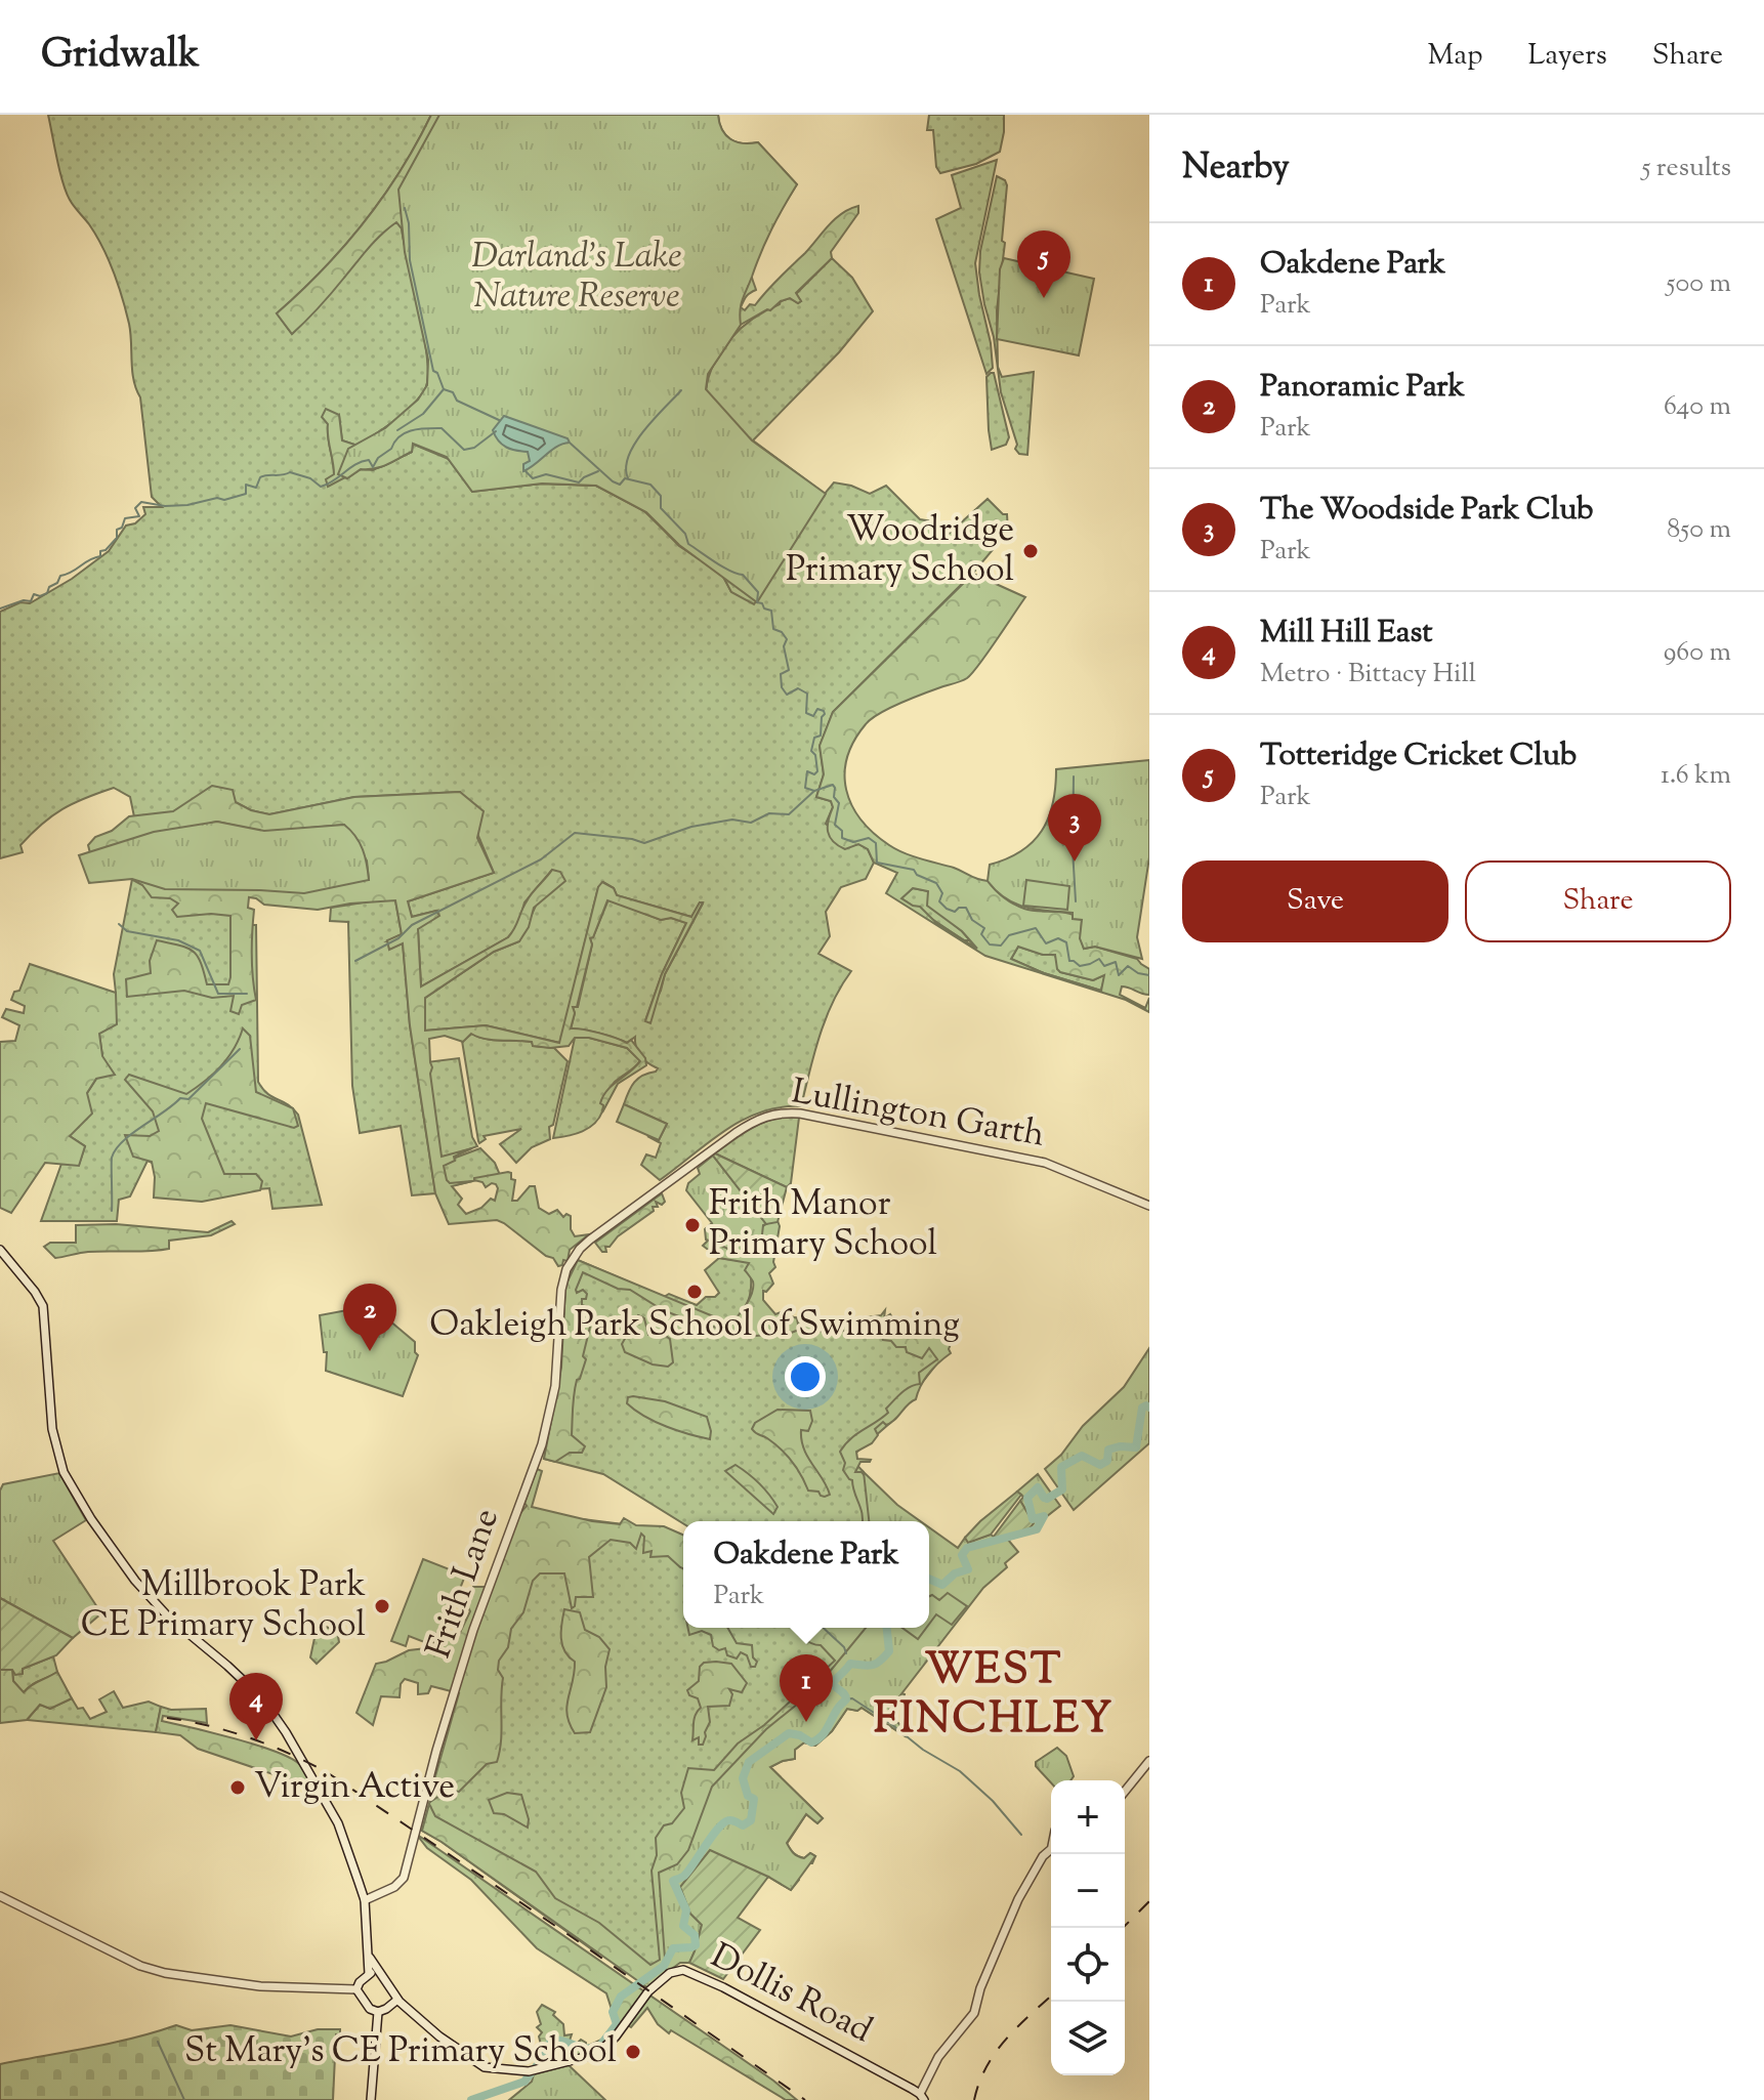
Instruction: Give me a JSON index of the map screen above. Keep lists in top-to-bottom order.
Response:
{
  "streets": {
    "street": ["Lullington Garth", "Frith Lane", "Dollis Road"]
  },
  "crossings": [
    ["Lullington Garth", "Frith Lane"]
  ],
  "districts": ["WEST FINCHLEY"],
  "parks": ["Darland's Lake Nature Reserve"],
  "places": [
    "Woodridge Primary School",
    "Frith Manor Primary School",
    "Oakleigh Park School of Swimming",
    "Millbrook Park CE Primary School",
    "Virgin Active",
    "St Mary's CE Primary School"
  ],
  "page": {
    "header": "Gridwalk",
    "nav": ["Map", "Layers", "Share"],
    "heading": ["Nearby", "5 results"],
    "list": [
      {
        "mark": "1",
        "name": "Oakdene Park",
        "note": "Park",
        "value": "500 m"
      },
      {
        "mark": "2",
        "name": "Panoramic Park",
        "note": "Park",
        "value": "640 m"
      },
      {
        "mark": "3",
        "name": "The Woodside Park Club",
        "note": "Park",
        "value": "850 m"
      },
      {
        "mark": "4",
        "name": "Mill Hill East",
        "note": "Metro · Bittacy Hill",
        "value": "960 m"
      },
      {
        "mark": "5",
        "name": "Totteridge Cricket Club",
        "note": "Park",
        "value": "1.6 km"
      }
    ],
    "pins": [
      "5",
      "3",
      "2",
      "1",
      "4"
    ],
    "buttons": ["Save", "Share"],
    "popup": ["Oakdene Park", "Park"],
    "map_buttons": ["+", "−"]
  }
}
